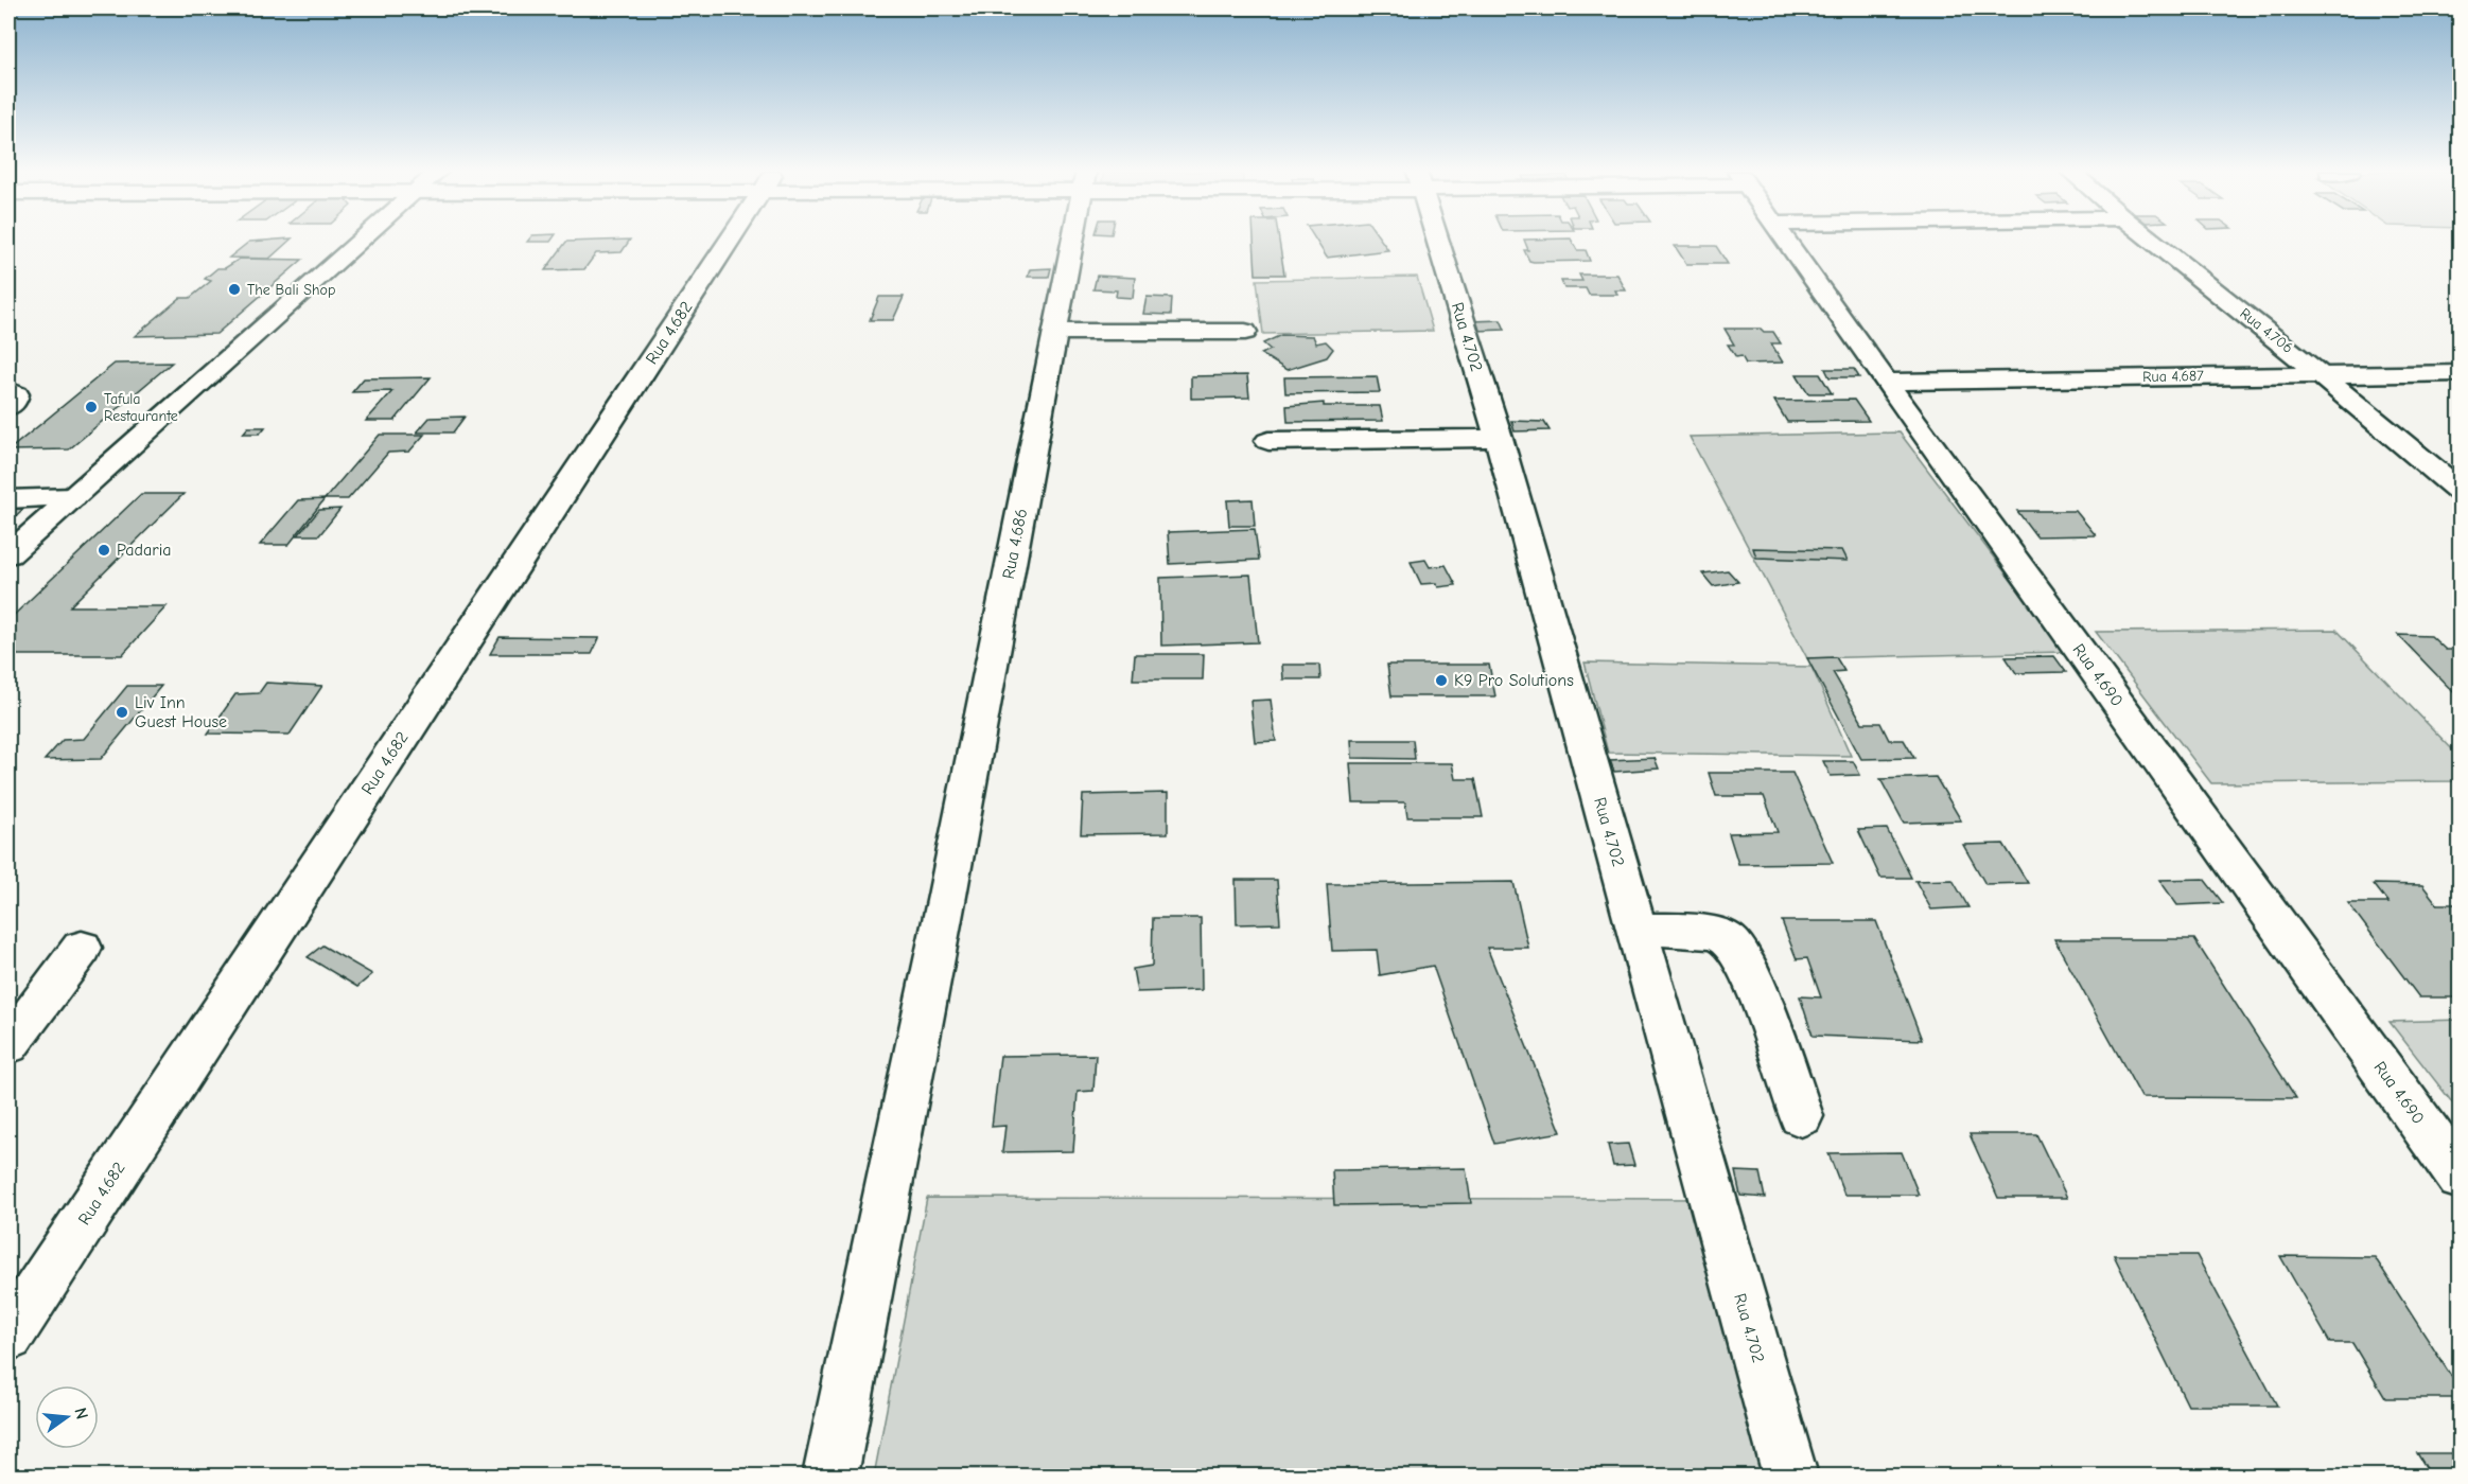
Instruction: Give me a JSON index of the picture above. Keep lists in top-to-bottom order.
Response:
{
  "streets": {
    "street": [
      "Rua 4.706",
      "Rua 4.682",
      "Rua 4.702",
      "Rua 4.687",
      "Rua 4.686",
      "Rua 4.690"
    ]
  },
  "crossings": [
    ["Rua 4.706", "Rua 4.687"],
    ["Rua 4.687", "Rua 4.690"]
  ],
  "places": [
    "The Bali Shop",
    "Tafula Restaurante",
    "Padaria",
    "K9 Pro Solutions",
    "Liv Inn Guest House"
  ],
  "north": "right"
}
